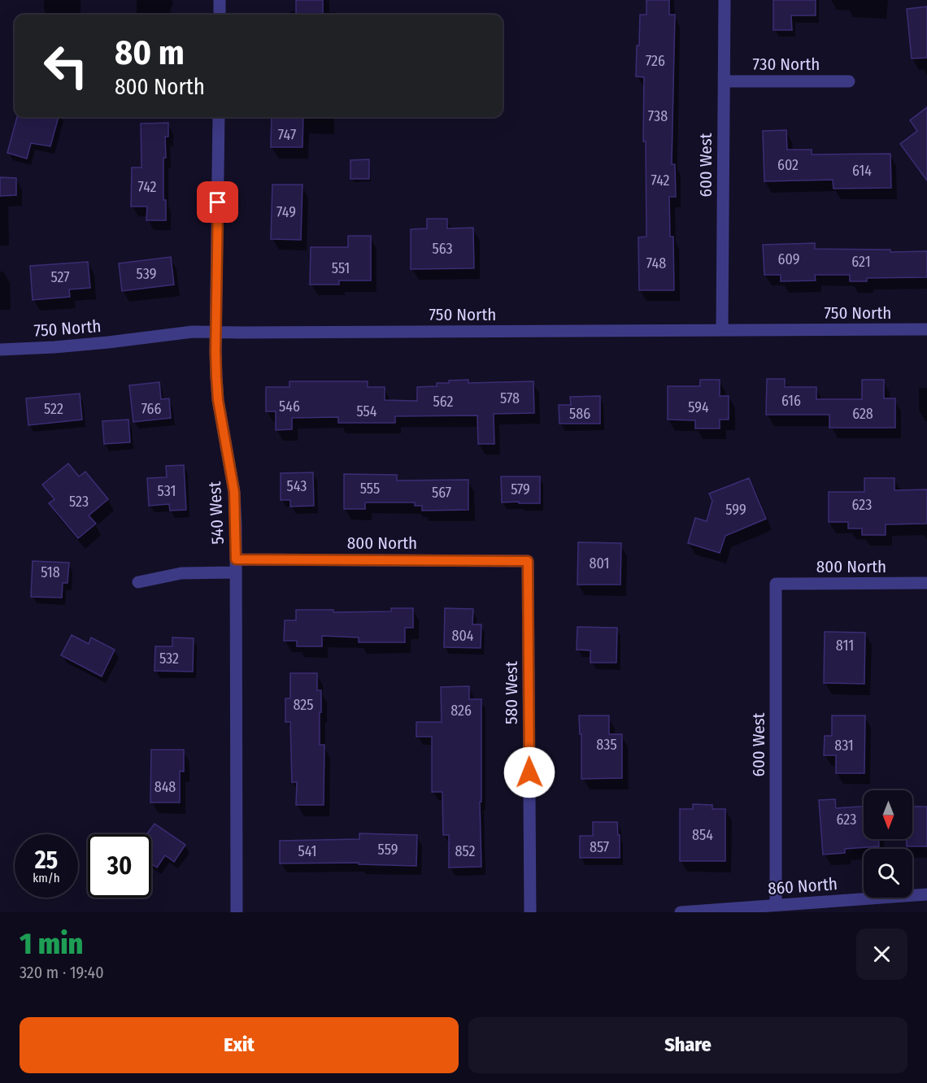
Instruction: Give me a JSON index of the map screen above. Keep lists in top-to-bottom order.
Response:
{
  "streets": {
    "street": [
      "730 North",
      "600 West",
      "750 North",
      "540 West",
      "800 North",
      "580 West",
      "860 North"
    ]
  },
  "crossings": [
    ["730 North", "600 West"],
    ["600 West", "750 North"],
    ["600 West", "800 North"],
    ["600 West", "860 North"],
    ["750 North", "540 West"],
    ["540 West", "800 North"],
    ["800 North", "580 West"]
  ],
  "house_numbers": [
    "726",
    "738",
    "747",
    "602",
    "614",
    "742",
    "742",
    "749",
    "563",
    "609",
    "621",
    "748",
    "551",
    "539",
    "527",
    "578",
    "616",
    "562",
    "546",
    "594",
    "522",
    "766",
    "554",
    "586",
    "628",
    "543",
    "555",
    "579",
    "531",
    "567",
    "523",
    "623",
    "599",
    "801",
    "518",
    "804",
    "811",
    "532",
    "825",
    "826",
    "835",
    "831",
    "848",
    "623",
    "854",
    "857",
    "559",
    "541",
    "852"
  ],
  "north": "bottom",
  "page": {
    "turn": ["80 m", "800 North"],
    "speed": "25 km/h",
    "limit": "30",
    "heading": ["1 min", "320 m · 19:40"],
    "buttons": ["Exit", "Share"]
  }
}
